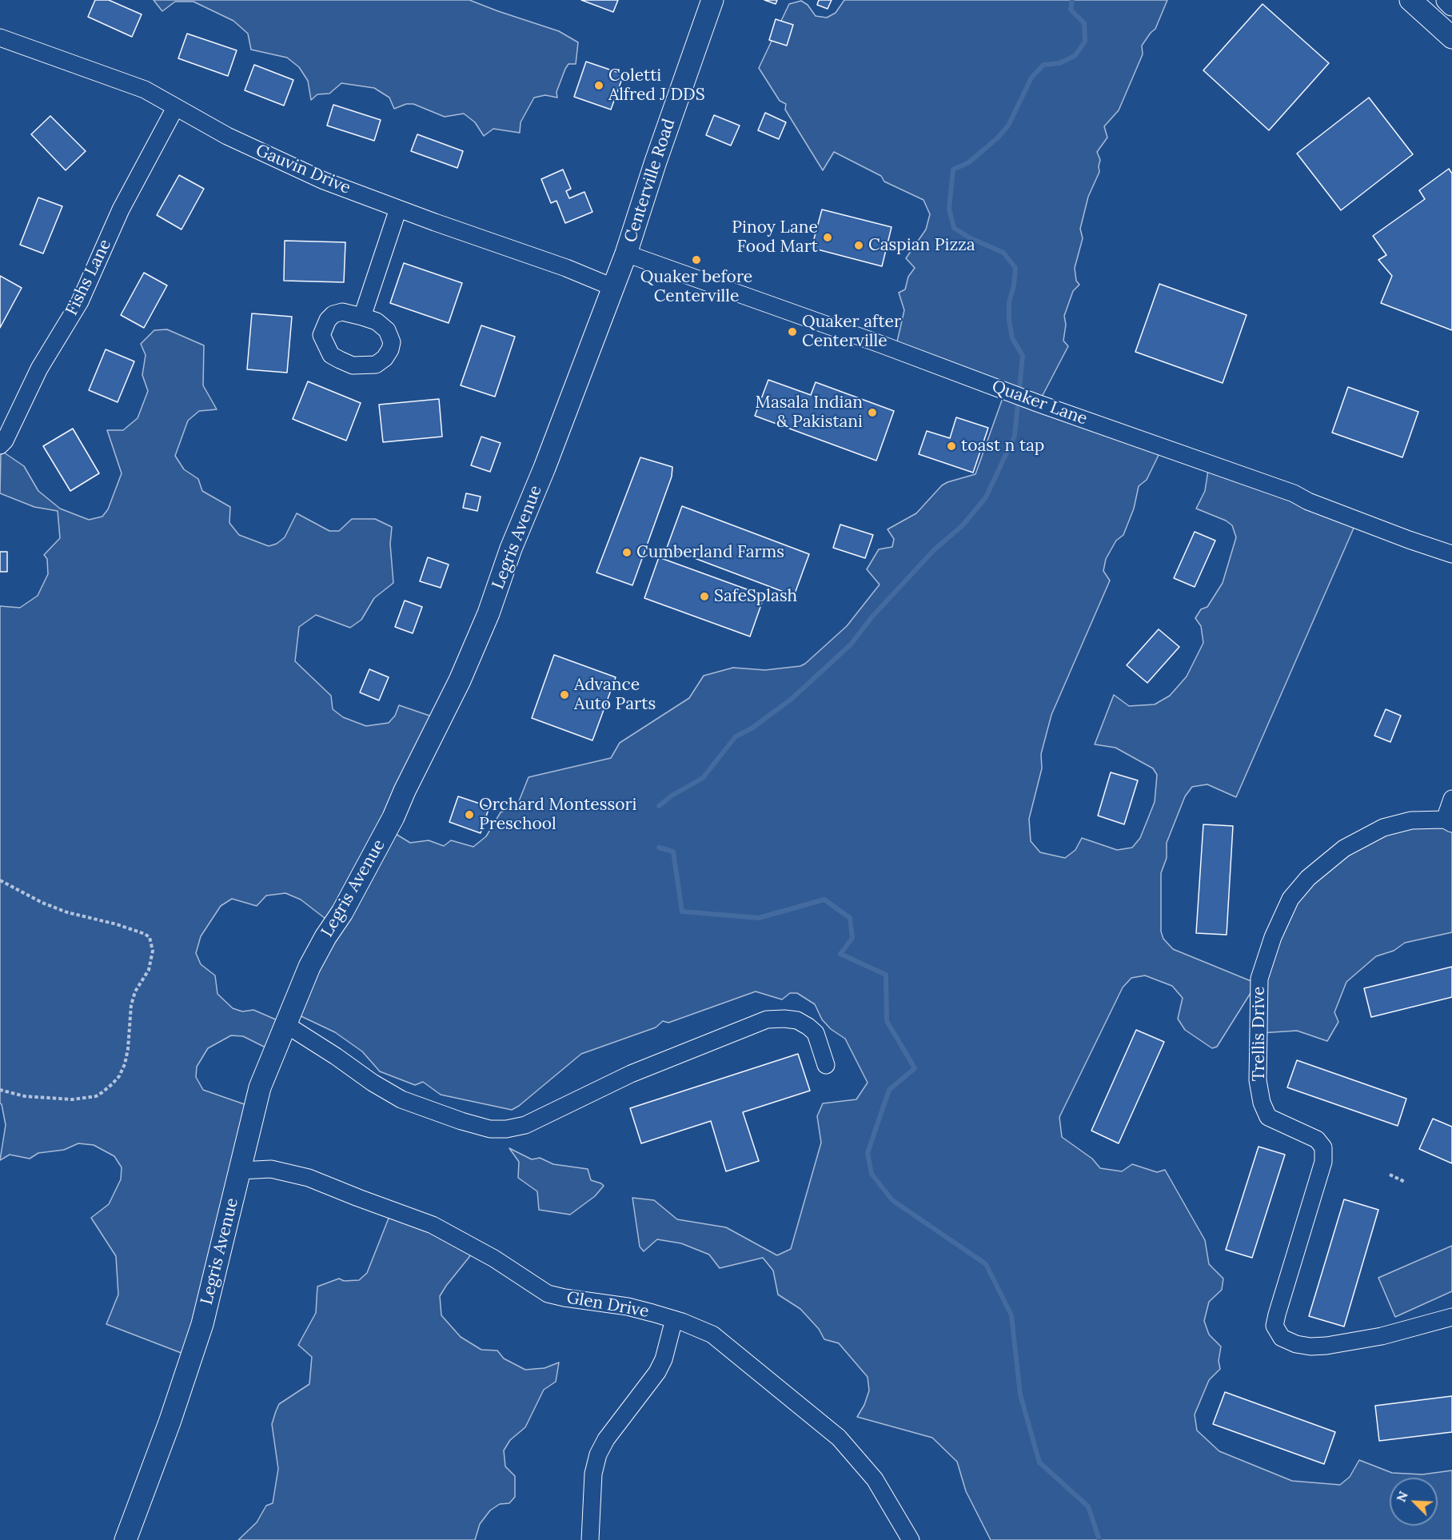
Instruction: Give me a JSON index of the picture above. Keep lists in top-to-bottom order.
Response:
{
  "streets": {
    "main road": ["Centerville Road", "Legris Avenue"],
    "street": [
      "Gauvin Drive",
      "Fishs Lane",
      "Quaker Lane",
      "Trellis Drive",
      "Glen Drive"
    ]
  },
  "crossings": [
    ["Gauvin Drive", "Fishs Lane"],
    ["Gauvin Drive", "Legris Avenue"],
    ["Centerville Road", "Quaker Lane"],
    ["Centerville Road", "Legris Avenue"],
    ["Quaker Lane", "Legris Avenue"],
    ["Legris Avenue", "Glen Drive"]
  ],
  "places": [
    "Coletti Alfred J DDS",
    "Pinoy Lane Food Mart",
    "Caspian Pizza",
    "Quaker before Centerville",
    "Quaker after Centerville",
    "Masala Indian & Pakistani",
    "toast n tap",
    "Cumberland Farms",
    "SafeSplash",
    "Advance Auto Parts",
    "Orchard Montessori Preschool"
  ],
  "north": "top left"
}
